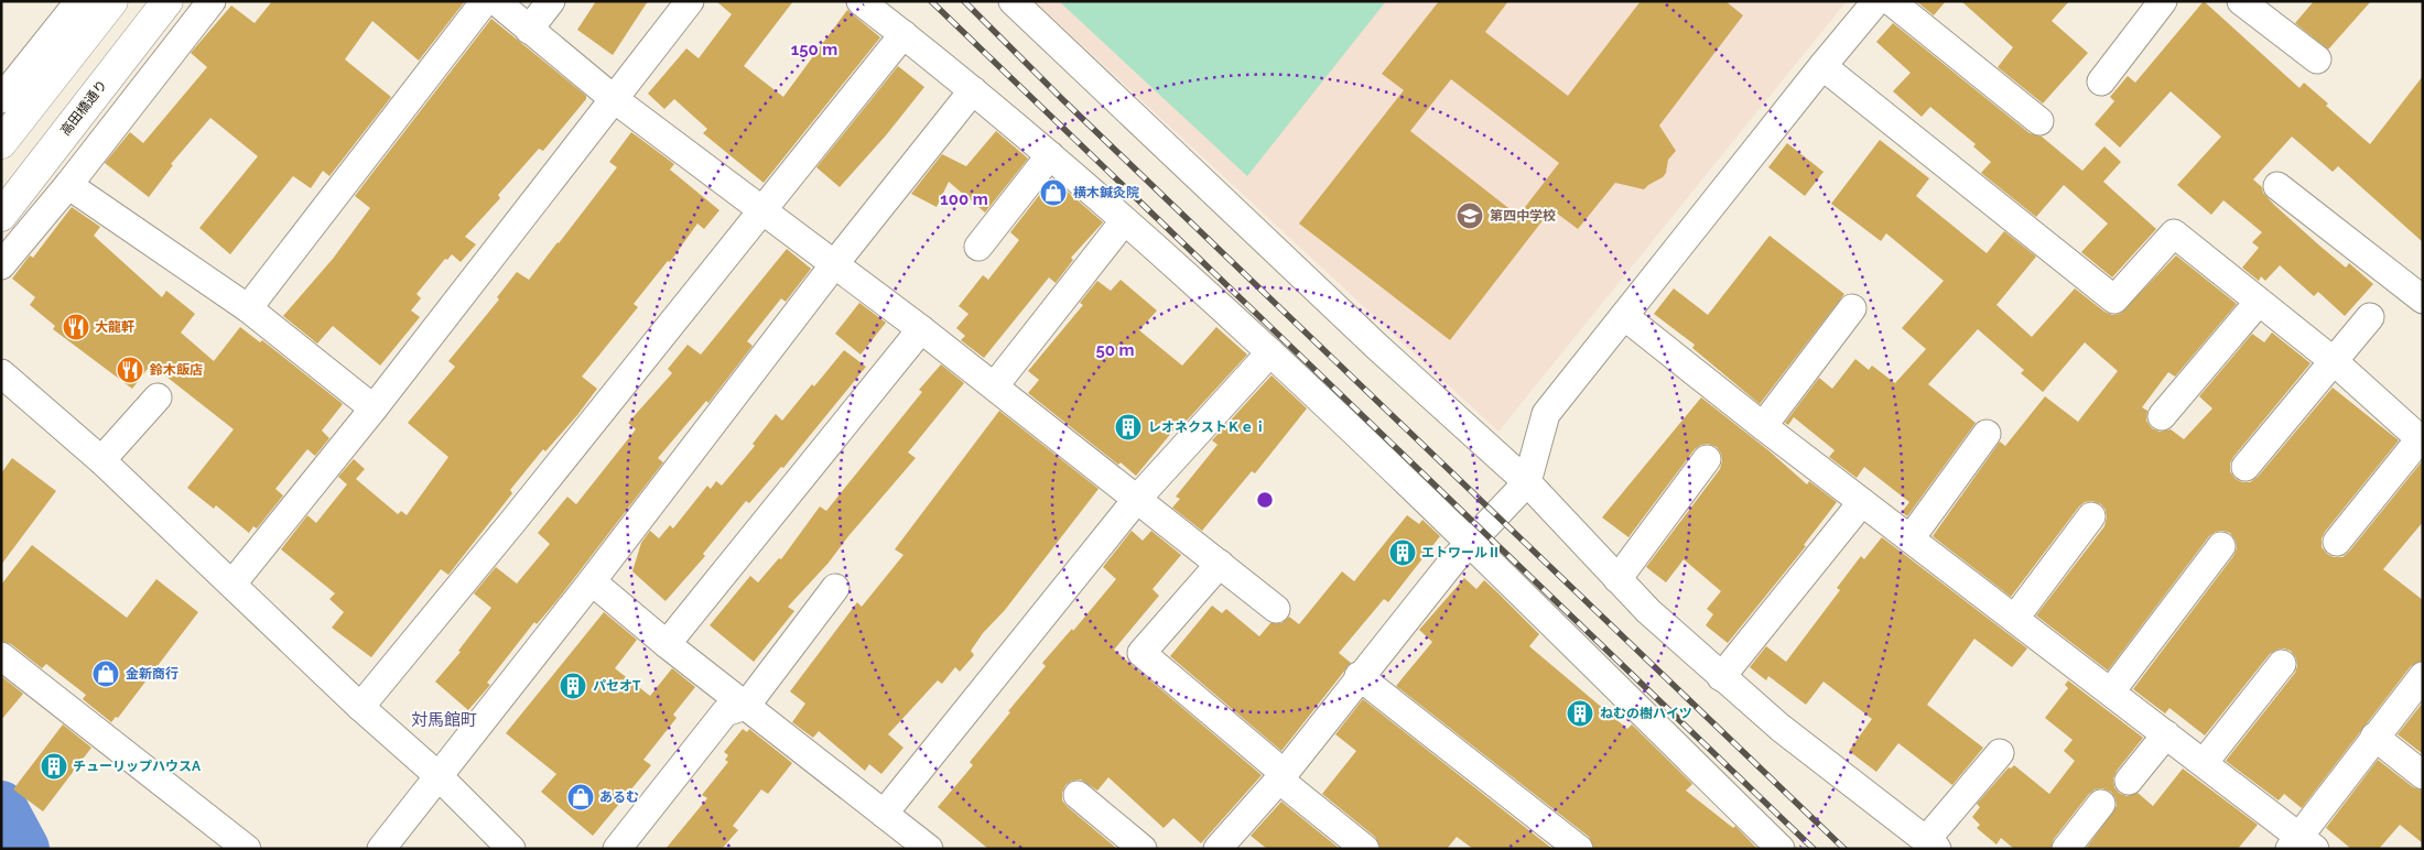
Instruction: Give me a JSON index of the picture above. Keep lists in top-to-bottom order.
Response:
{
  "streets": {
    "highway": ["高田橋通り"]
  },
  "districts": ["対馬館町"],
  "places": {
    "shop": ["横木鍼灸院", "金新商行", "あるむ"],
    "school or university": ["第四中学校"],
    "restaurant": ["大龍軒", "鈴木飯店"],
    "building": [
      "レオネクストＫｅｉ",
      "エトワールⅡ",
      "パセオT",
      "ねむの樹ハイツ",
      "チューリップハウスA"
    ]
  },
  "rings": ["150 m", "100 m", "50 m"]
}
